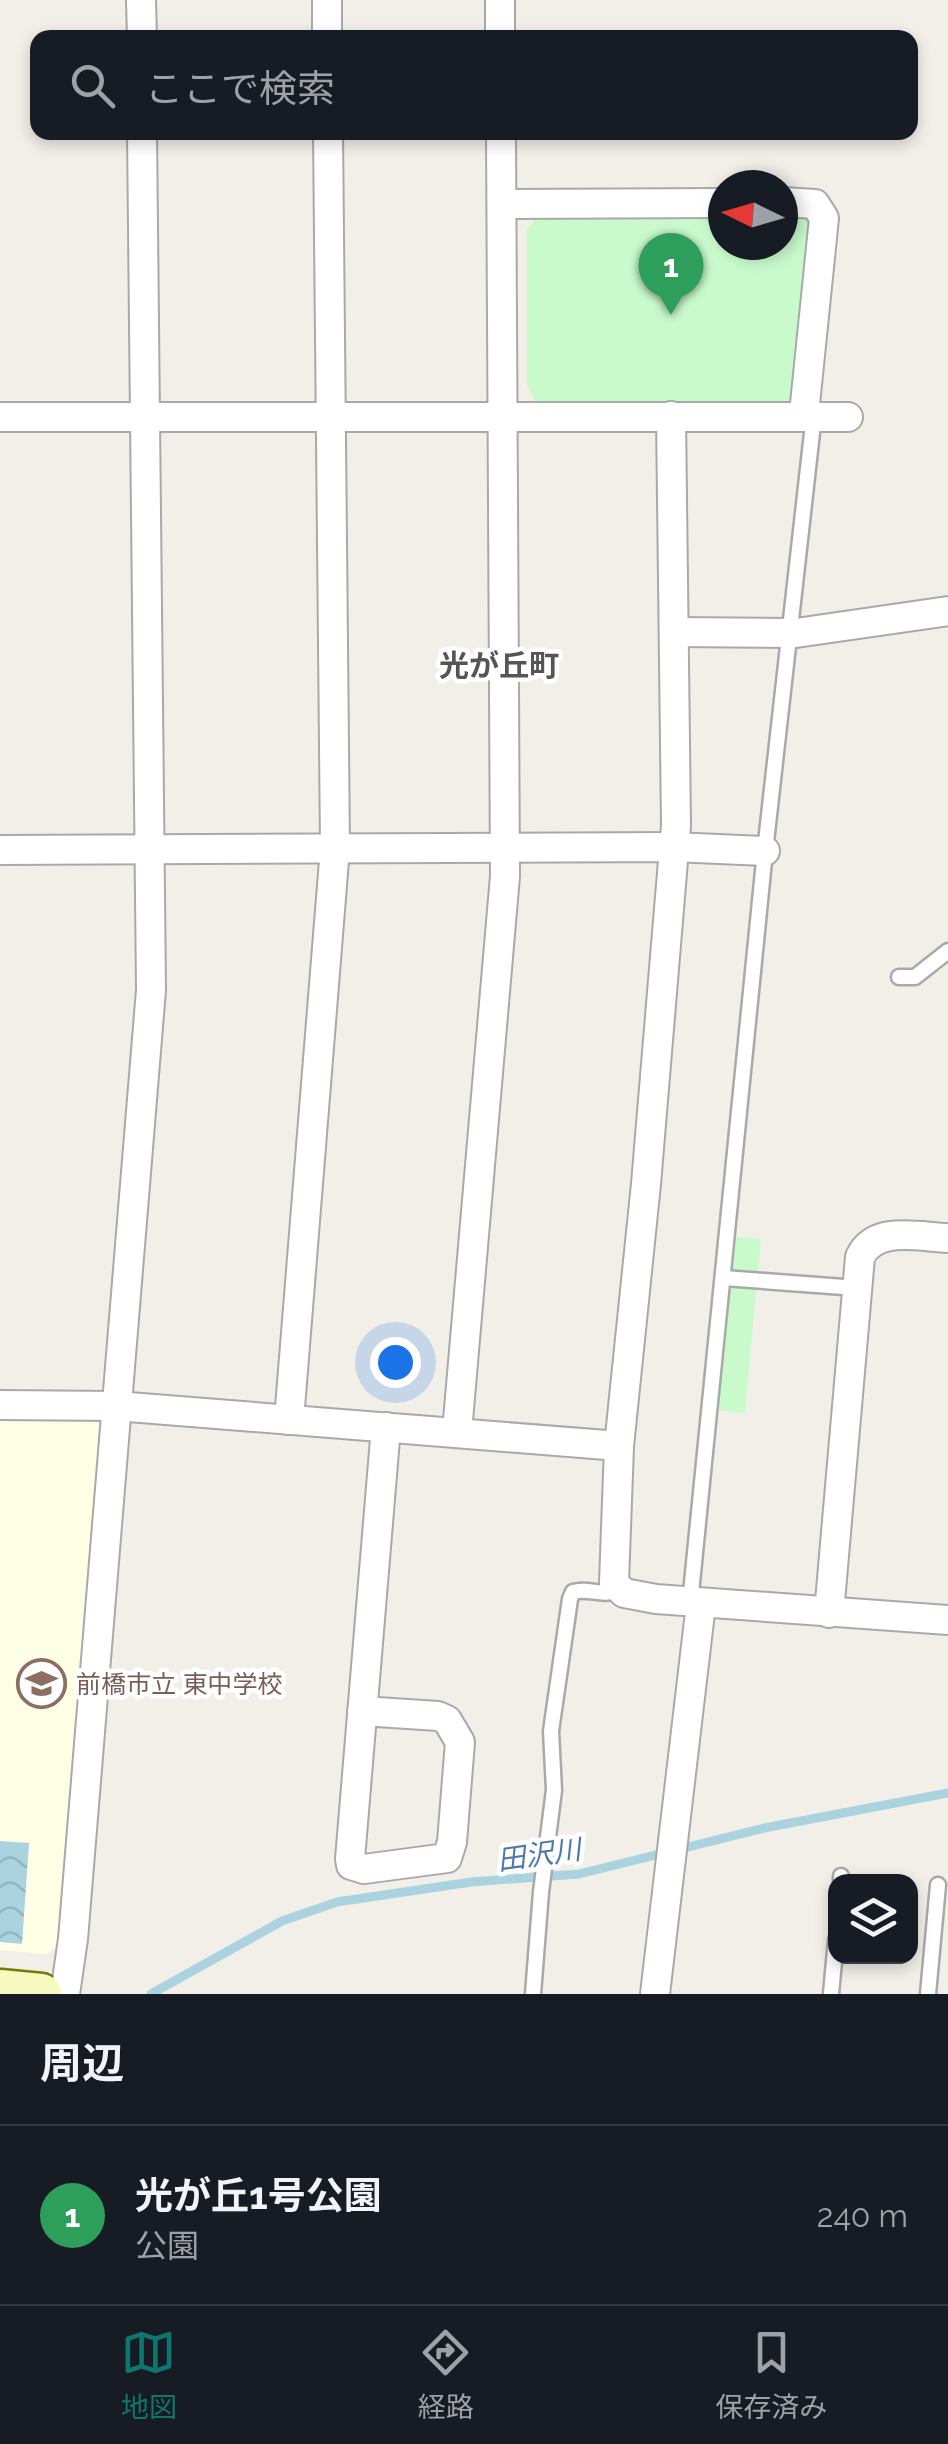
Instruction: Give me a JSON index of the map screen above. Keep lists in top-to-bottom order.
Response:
{
  "districts": ["光が丘町"],
  "water": ["田沢川"],
  "places": {
    "school or university": ["前橋市立 東中学校"]
  },
  "north": "left",
  "page": {
    "search": "ここで検索",
    "pins": "1",
    "heading": "周辺",
    "list": [
      {
        "mark": "1",
        "name": "光が丘1号公園",
        "note": "公園",
        "value": "240 m"
      }
    ],
    "nav": ["地図", "経路", "保存済み"]
  }
}
